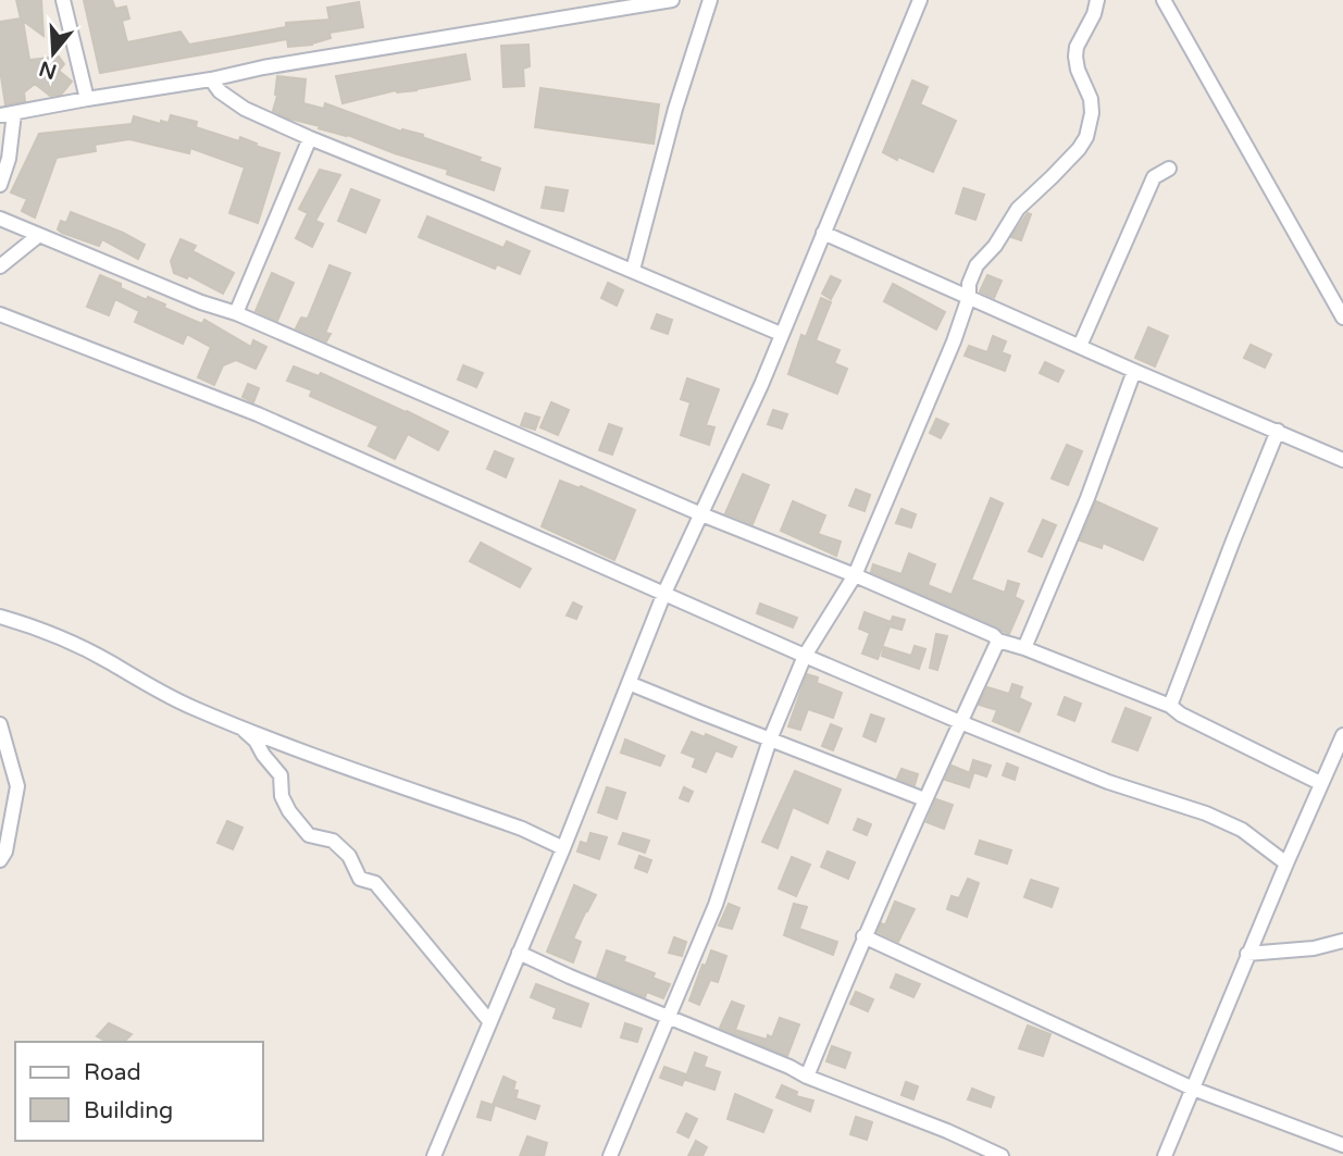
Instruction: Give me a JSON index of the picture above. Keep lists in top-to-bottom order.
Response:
{
  "legend": ["Road", "Building"],
  "north": "bottom"
}
